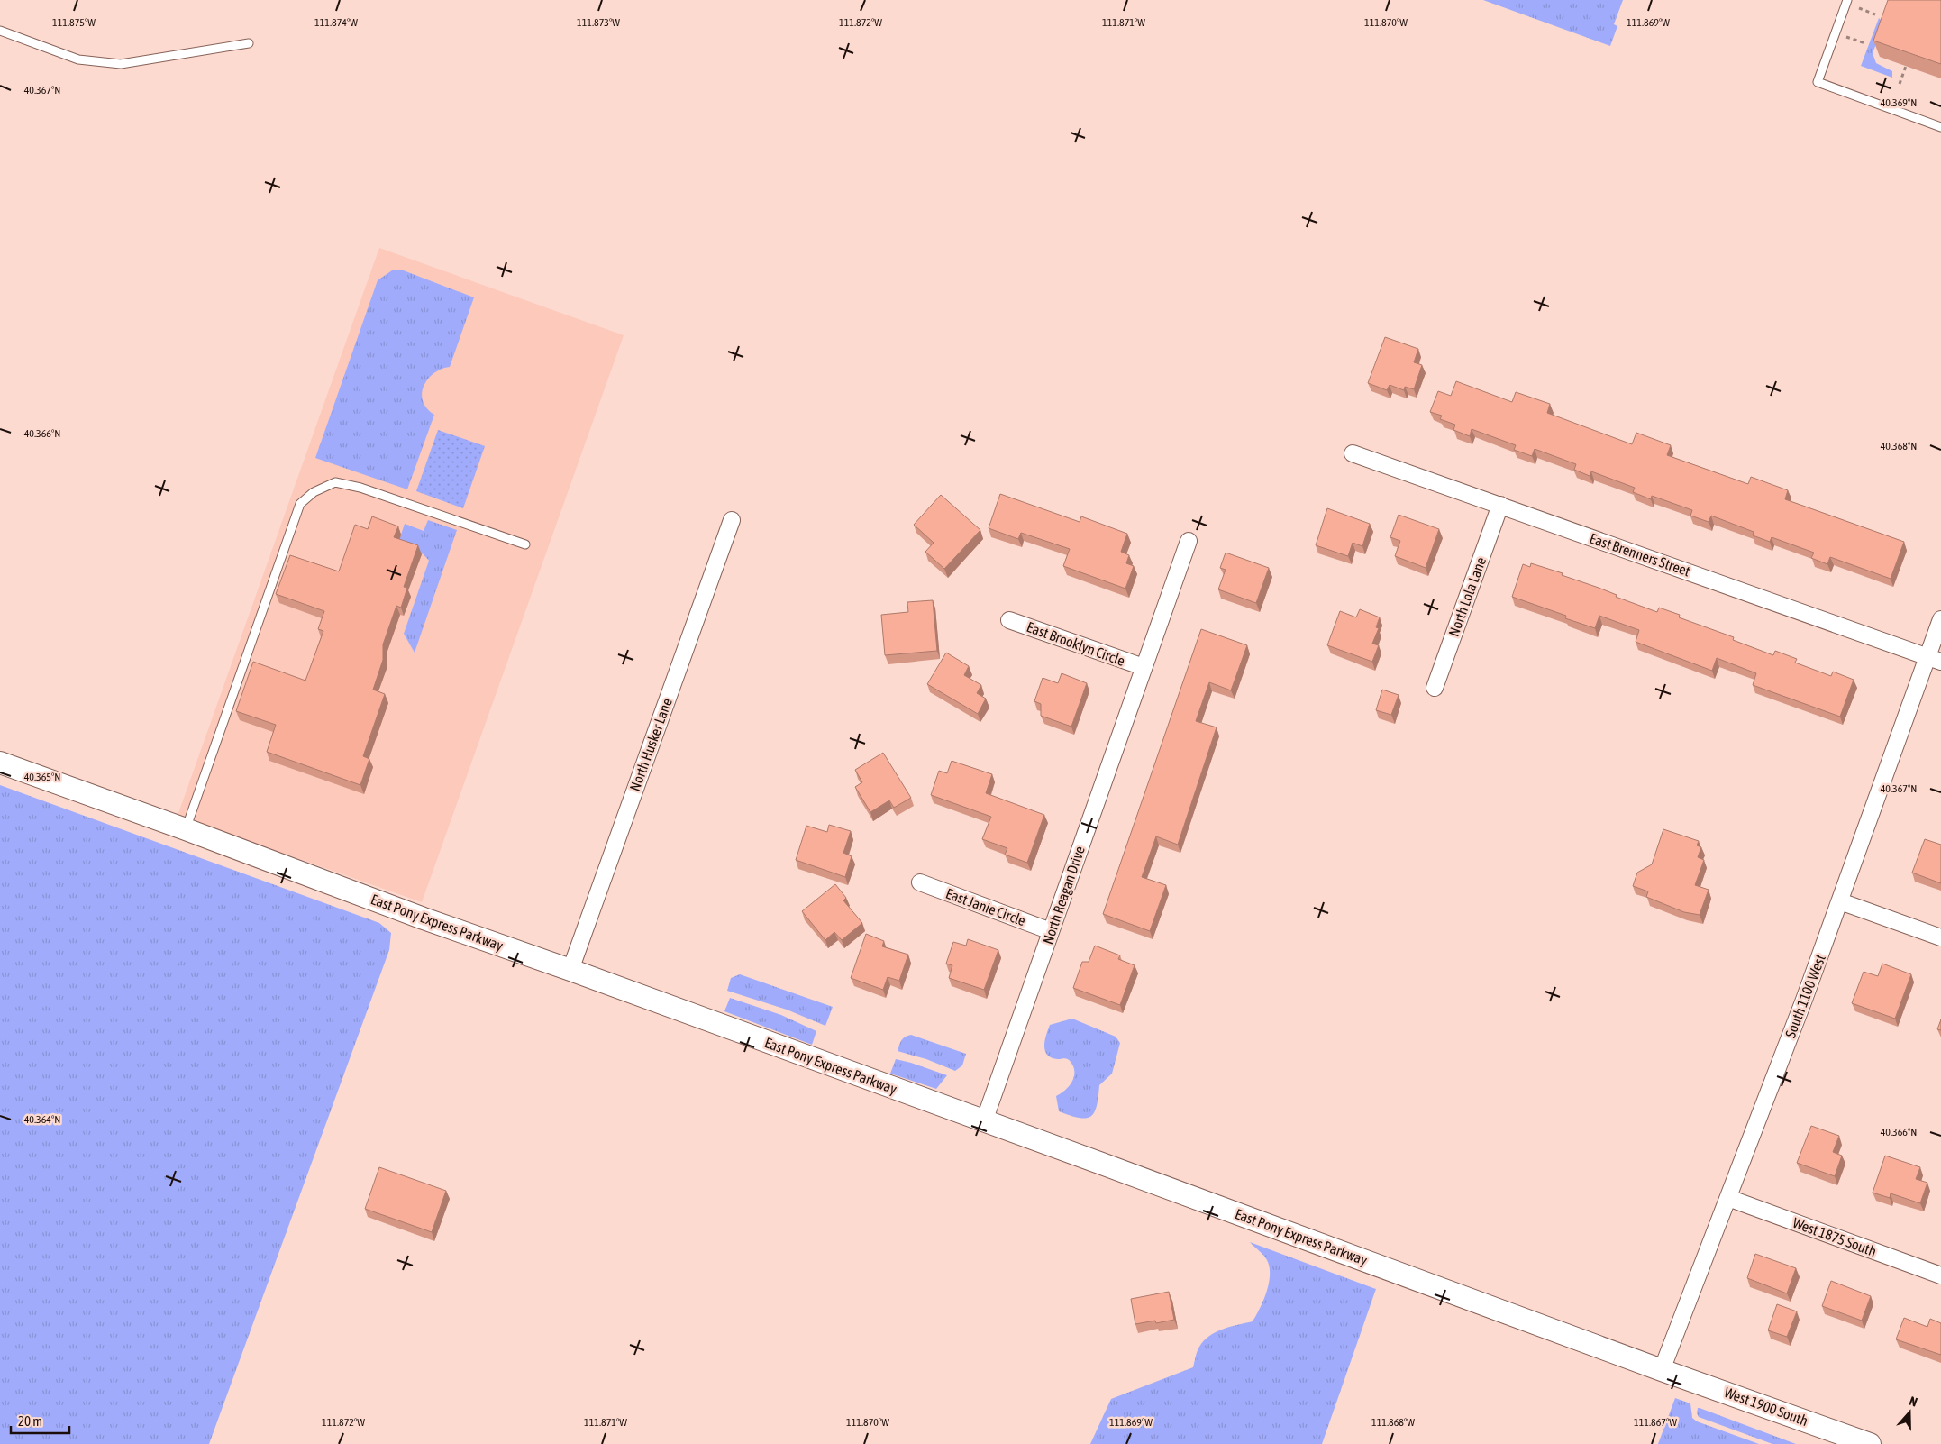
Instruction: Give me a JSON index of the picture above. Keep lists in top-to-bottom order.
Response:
{
  "streets": {
    "street": [
      "East Brenners Street",
      "North Lola Lane",
      "East Brooklyn Circle",
      "North Husker Lane",
      "North Reagan Drive",
      "East Janie Circle",
      "East Pony Express Parkway",
      "South 1100 West",
      "West 1875 South",
      "West 1900 South"
    ]
  },
  "crossings": [
    ["East Brenners Street", "North Lola Lane"],
    ["East Brenners Street", "South 1100 West"],
    ["East Brooklyn Circle", "North Reagan Drive"],
    ["North Husker Lane", "East Pony Express Parkway"],
    ["North Reagan Drive", "East Janie Circle"],
    ["North Reagan Drive", "East Pony Express Parkway"],
    ["East Pony Express Parkway", "South 1100 West"],
    ["East Pony Express Parkway", "West 1900 South"],
    ["South 1100 West", "West 1875 South"],
    ["South 1100 West", "West 1900 South"]
  ],
  "scale_bar": "20 m",
  "north": "top",
  "coordinates": [
    "111.875°W",
    "111.874°W",
    "111.873°W",
    "111.872°W",
    "111.871°W",
    "111.870°W",
    "111.869°W",
    "40.367°N",
    "40.369°N",
    "40.366°N",
    "40.368°N",
    "40.365°N",
    "40.364°N",
    "111.868°W",
    "111.867°W"
  ]
}
